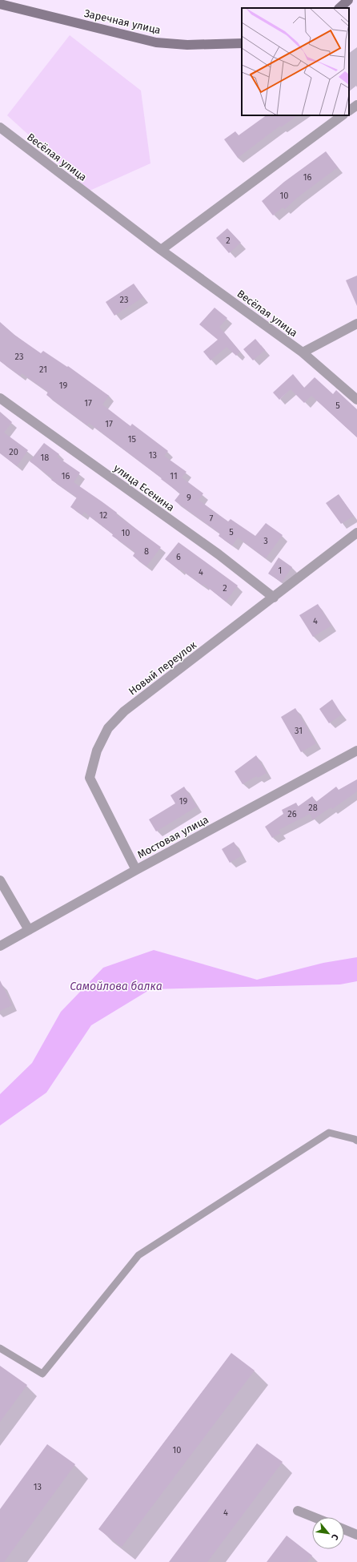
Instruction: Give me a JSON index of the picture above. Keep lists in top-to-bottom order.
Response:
{
  "streets": {
    "street": [
      "Заречная улица",
      "Весёлая улица",
      "улица Есенина",
      "Новый переулок",
      "Мостовая улица"
    ]
  },
  "crossings": [
    ["улица Есенина", "Новый переулок"],
    ["Новый переулок", "Мостовая улица"]
  ],
  "water": ["Самойлова балка"],
  "house_numbers": [
    "16",
    "10",
    "2",
    "23",
    "23",
    "21",
    "19",
    "17",
    "5",
    "17",
    "15",
    "20",
    "13",
    "18",
    "16",
    "11",
    "9",
    "12",
    "7",
    "5",
    "10",
    "3",
    "8",
    "6",
    "1",
    "4",
    "2",
    "4",
    "31",
    "19",
    "28",
    "26",
    "10",
    "13",
    "4"
  ],
  "north": "bottom right"
}
